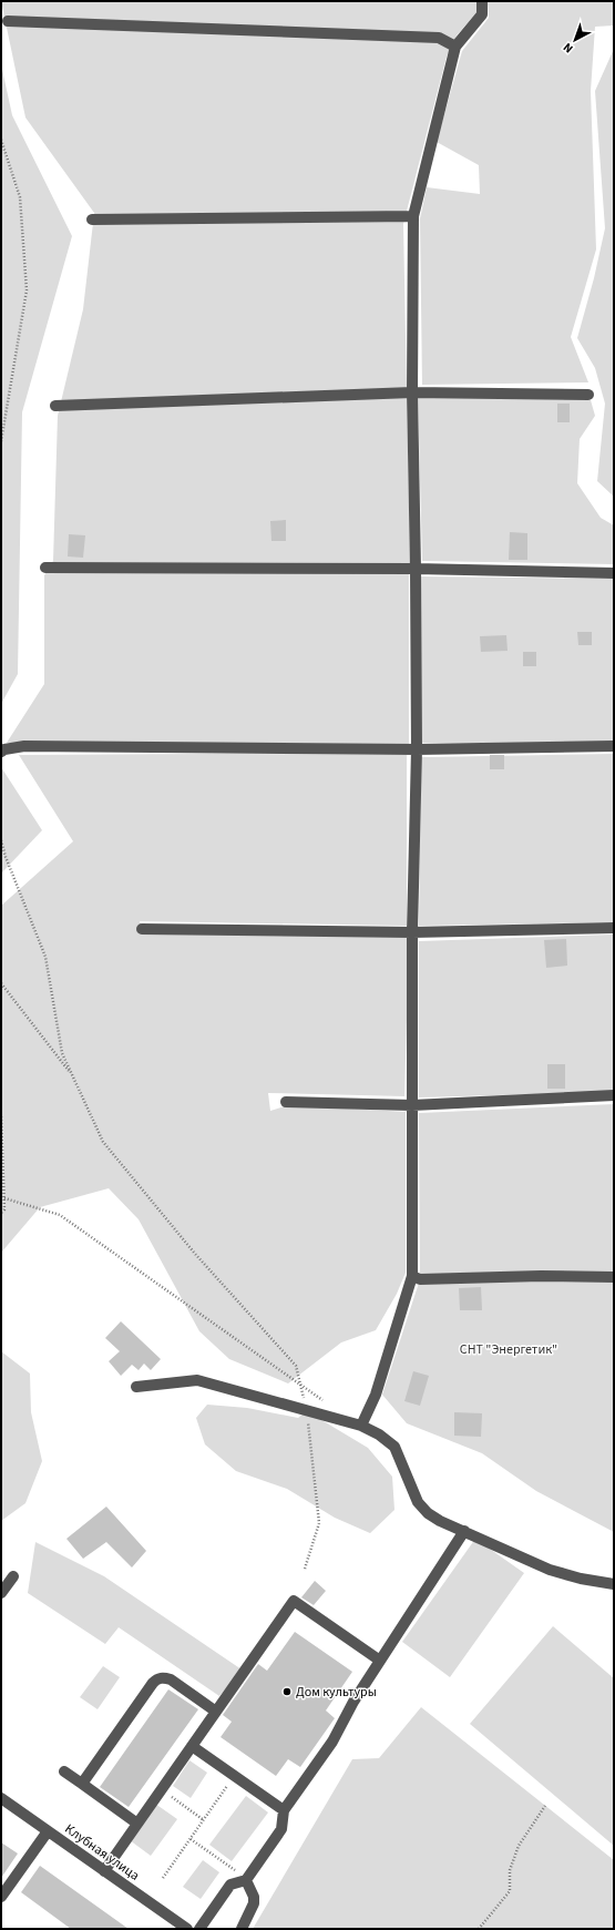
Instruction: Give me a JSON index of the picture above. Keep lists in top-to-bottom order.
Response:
{
  "streets": {
    "street": ["Клубная улица"]
  },
  "parks": ["СНТ \"Энергетик\""],
  "places": ["Дом культуры"],
  "north": "bottom left"
}
